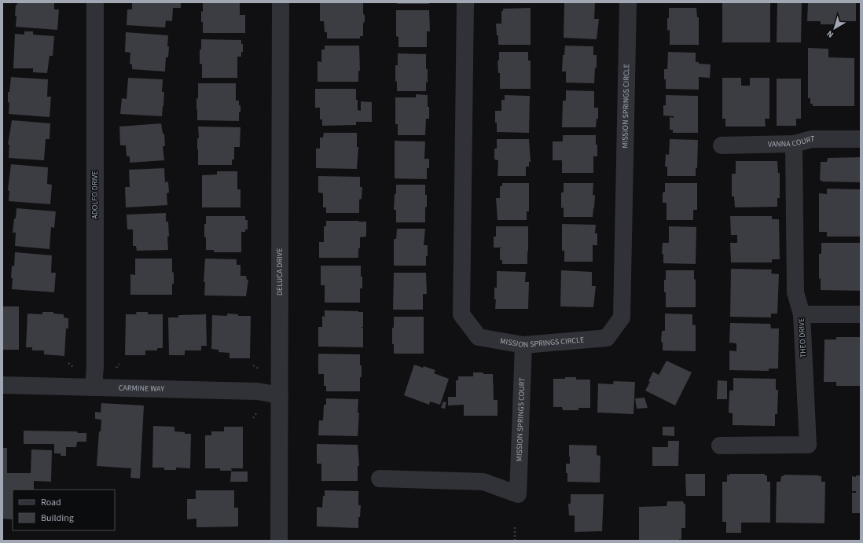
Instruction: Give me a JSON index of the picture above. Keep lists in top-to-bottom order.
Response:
{
  "streets": {
    "street": [
      "MISSION SPRINGS CIRCLE",
      "VANNA COURT",
      "ADOLFO DRIVE",
      "DELUCA DRIVE",
      "THEO DRIVE",
      "CARMINE WAY",
      "MISSION SPRINGS COURT"
    ]
  },
  "crossings": [
    ["MISSION SPRINGS CIRCLE", "MISSION SPRINGS COURT"],
    ["VANNA COURT", "THEO DRIVE"],
    ["ADOLFO DRIVE", "CARMINE WAY"],
    ["DELUCA DRIVE", "CARMINE WAY"]
  ],
  "legend": ["Road", "Building"],
  "north": "bottom left"
}
